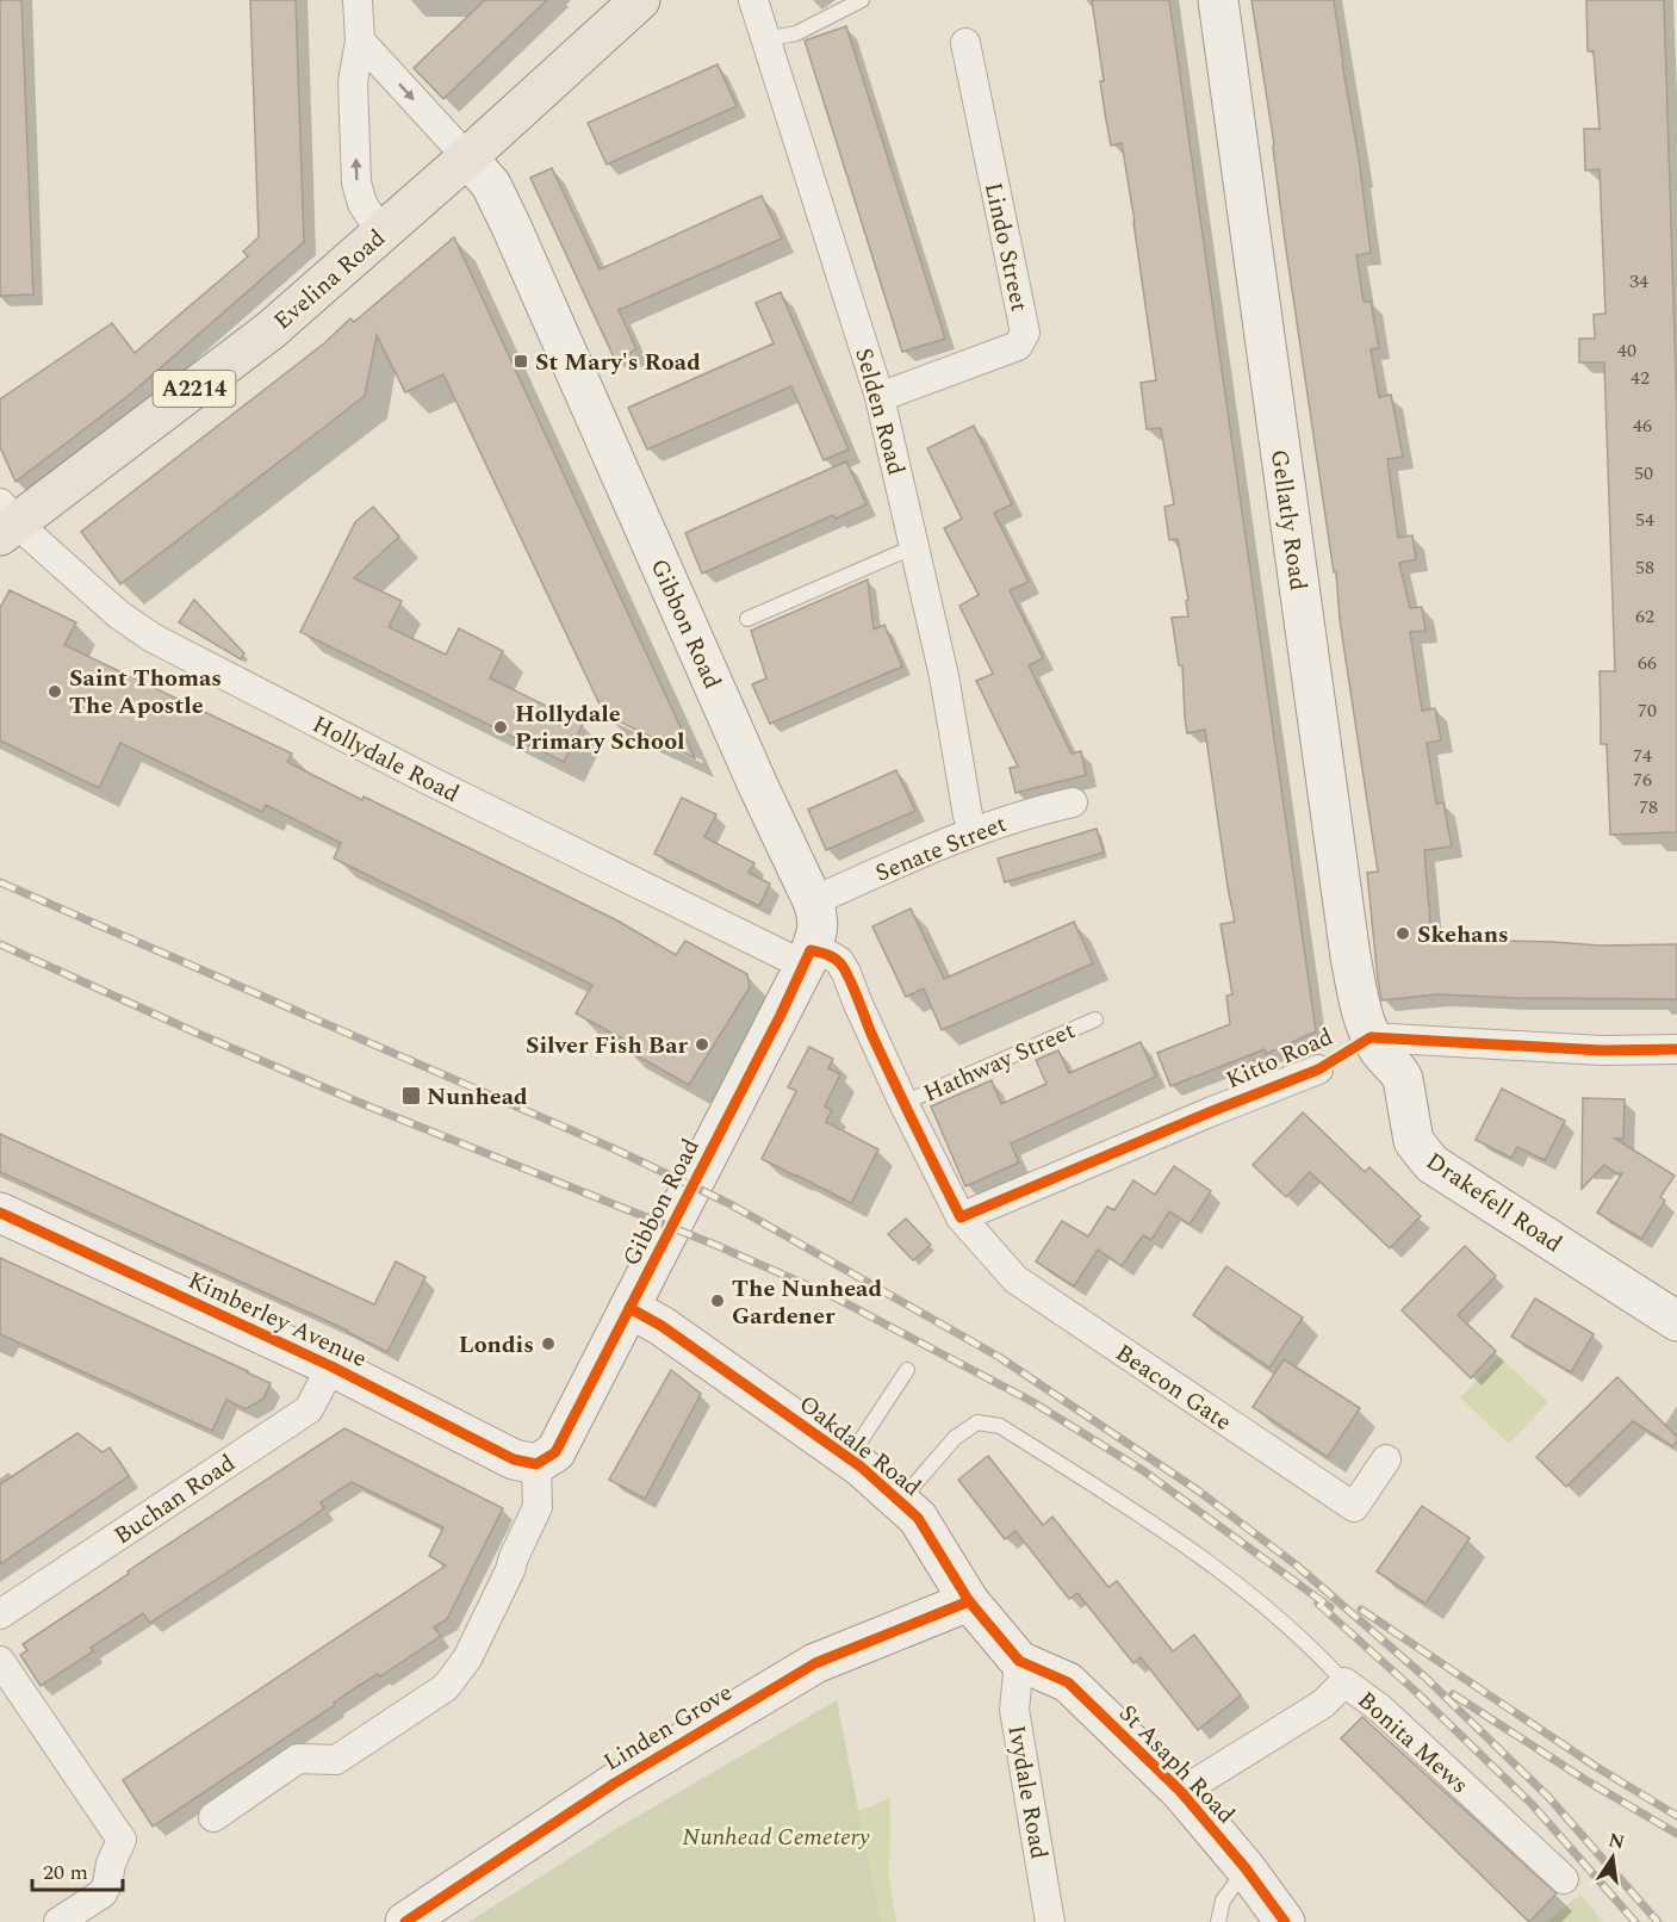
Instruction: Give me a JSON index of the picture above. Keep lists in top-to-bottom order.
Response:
{
  "streets": {
    "main road": ["Evelina Road", "A2214"],
    "street": [
      "Lindo Street",
      "Selden Road",
      "Gellatly Road",
      "Gibbon Road",
      "Hollydale Road",
      "Senate Street",
      "Kitto Road",
      "Drakefell Road",
      "Kimberley Avenue",
      "Beacon Gate",
      "Oakdale Road",
      "Buchan Road",
      "Linden Grove",
      "Bonita Mews",
      "St Asaph Road",
      "Ivydale Road"
    ],
    "lane": ["Hathway Street"]
  },
  "crossings": [
    ["Lindo Street", "Selden Road"],
    ["Evelina Road", "Gibbon Road"],
    ["Evelina Road", "Hollydale Road"],
    ["Selden Road", "Senate Street"],
    ["Gellatly Road", "Drakefell Road"],
    ["Gibbon Road", "Hollydale Road"],
    ["Gibbon Road", "Senate Street"],
    ["Gibbon Road", "Kimberley Avenue"],
    ["Gibbon Road", "Oakdale Road"],
    ["Hollydale Road", "Kitto Road"],
    ["Hollydale Road", "Hathway Street"],
    ["Hollydale Road", "Beacon Gate"],
    ["Kitto Road", "Beacon Gate"],
    ["Kimberley Avenue", "Buchan Road"],
    ["Oakdale Road", "Linden Grove"],
    ["Oakdale Road", "St Asaph Road"],
    ["Oakdale Road", "Ivydale Road"],
    ["Bonita Mews", "St Asaph Road"],
    ["St Asaph Road", "Ivydale Road"]
  ],
  "parks": ["Nunhead Cemetery"],
  "places": {
    "transit": ["St Mary's Road", "Nunhead"],
    "other": [
      "Saint Thomas The Apostle",
      "Hollydale Primary School",
      "Skehans",
      "Silver Fish Bar",
      "The Nunhead Gardener",
      "Londis"
    ]
  },
  "house_numbers": [
    "34",
    "40",
    "42",
    "46",
    "50",
    "54",
    "58",
    "62",
    "66",
    "70",
    "74",
    "76",
    "78"
  ],
  "scale_bar": "20 m",
  "north": "top"
}
